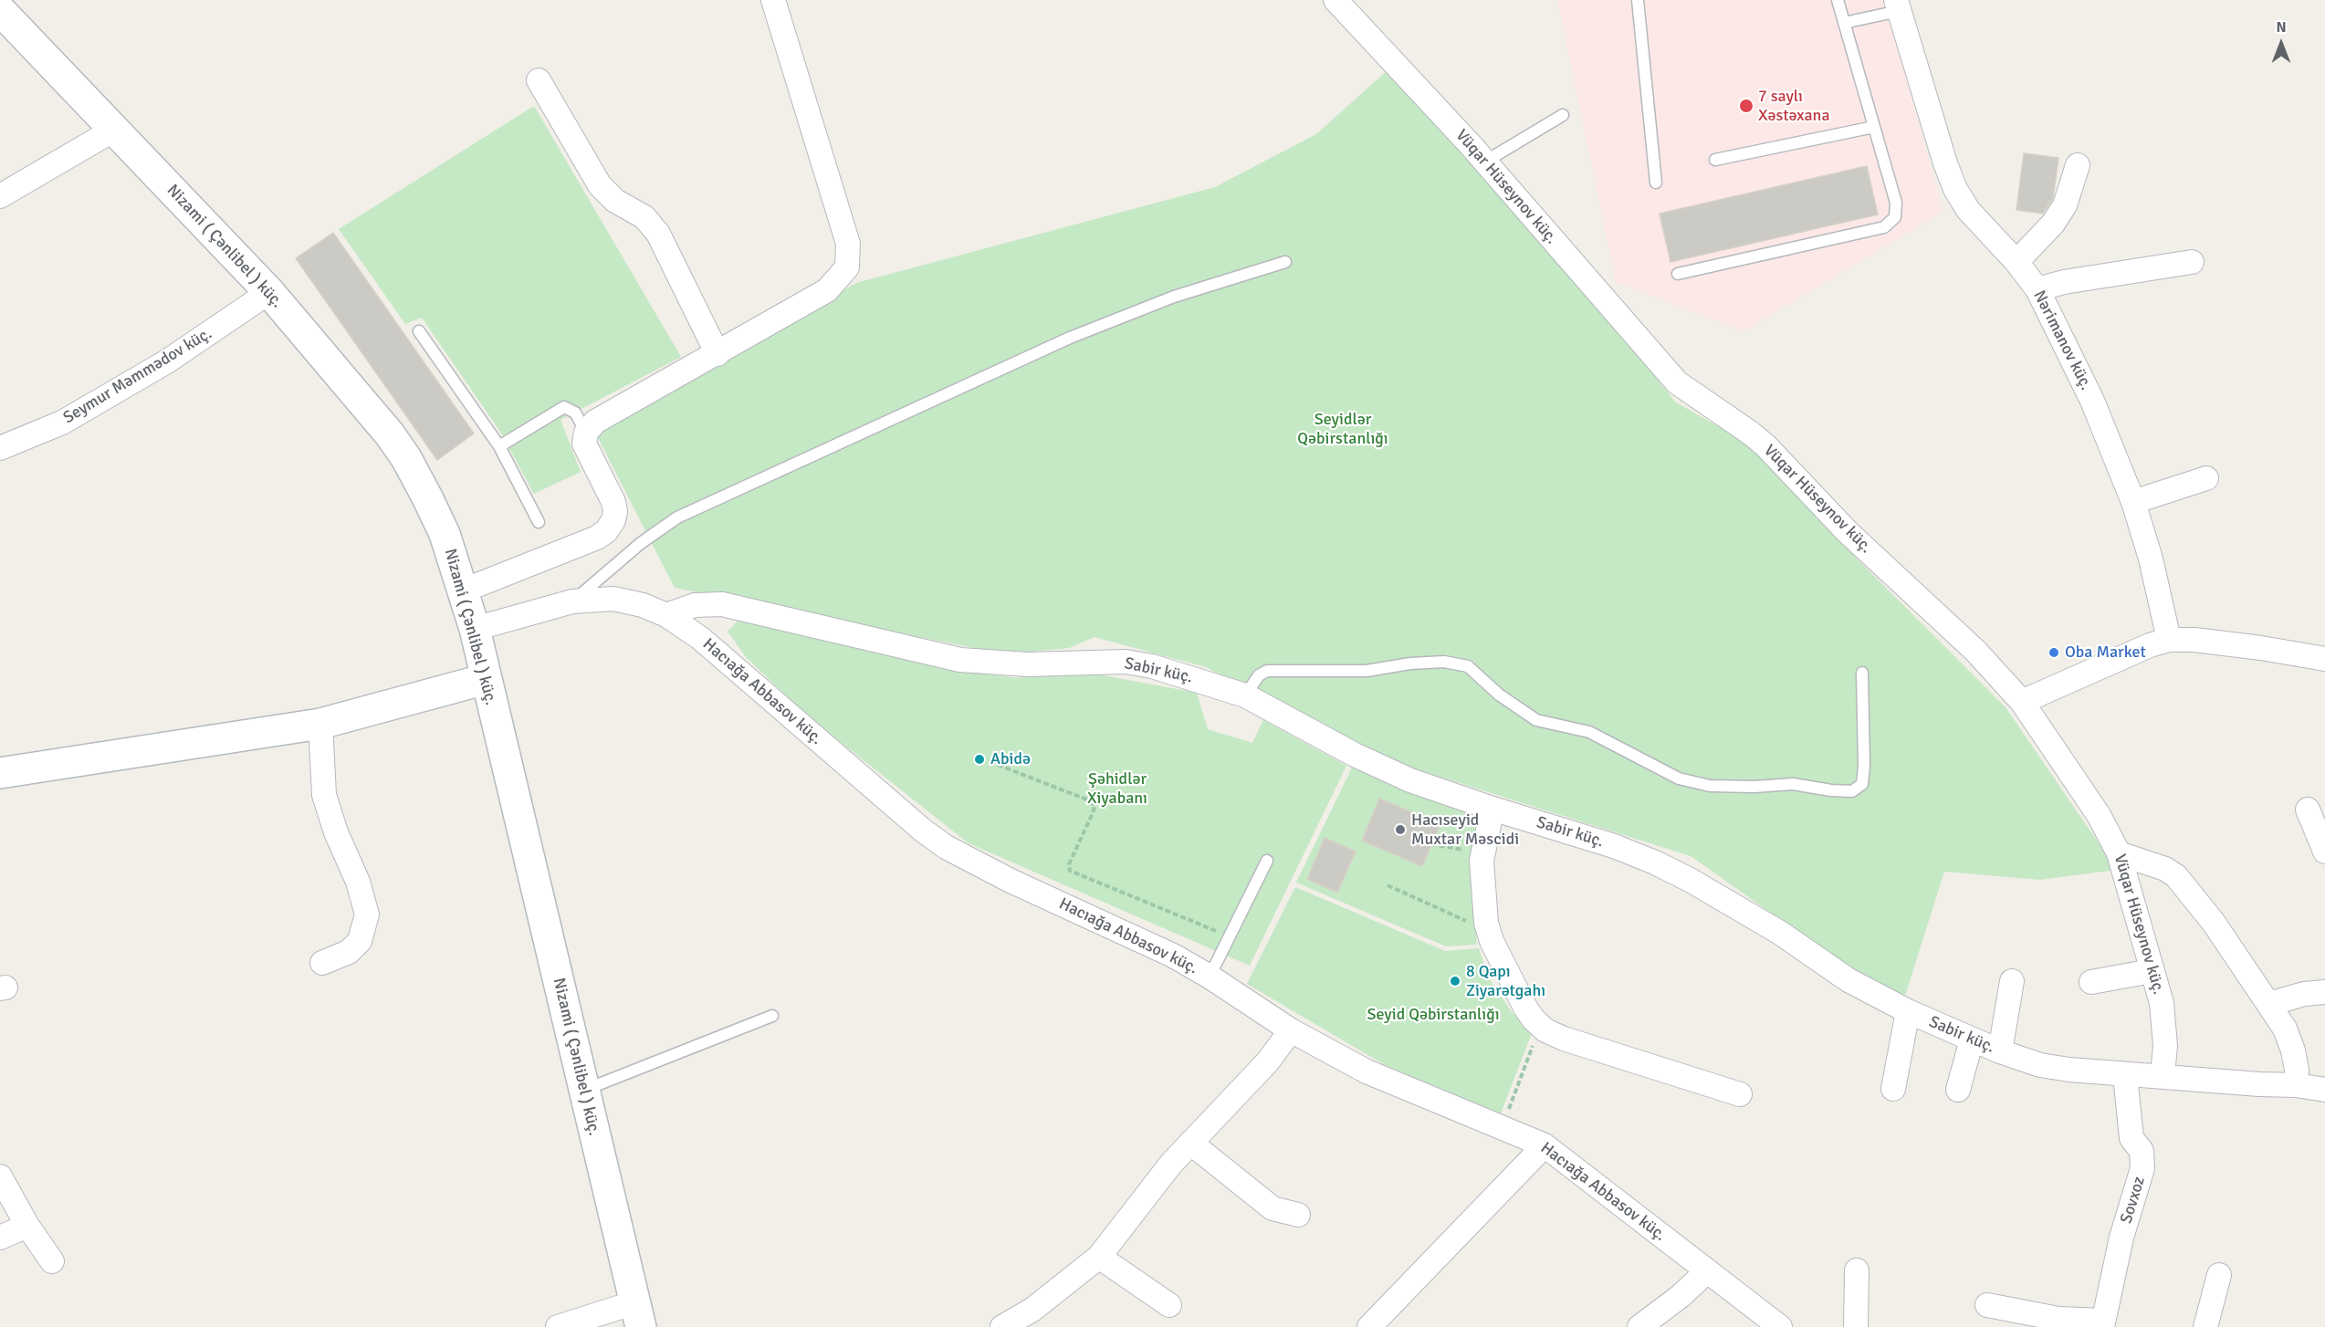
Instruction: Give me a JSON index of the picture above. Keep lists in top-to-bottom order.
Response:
{
  "streets": {
    "main road": ["Nizami ( Çənlibel ) küç."],
    "street": [
      "Vüqar Hüseynov küç.",
      "Nərimanov küç.",
      "Seymur Məmmədov küç.",
      "Sabir küç.",
      "Hacıağa Abbasov küç.",
      "Sovxoz"
    ]
  },
  "crossings": [
    ["Vüqar Hüseynov küç.", "Sabir küç."],
    ["Nizami ( Çənlibel ) küç.", "Seymur Məmmədov küç."],
    ["Nizami ( Çənlibel ) küç.", "Hacıağa Abbasov küç."],
    ["Sabir küç.", "Hacıağa Abbasov küç."],
    ["Sabir küç.", "Sovxoz"]
  ],
  "parks": ["Seyidlər Qəbirstanlığı", "Şəhidlər Xiyabanı", "Seyid Qəbirstanlığı"],
  "places": [
    "7 saylı Xəstəxana",
    "Oba Market",
    "Abidə",
    "Hacıseyid Muxtar Məscidi",
    "8 Qapı Ziyarətgahı"
  ],
  "north": "top"
}
